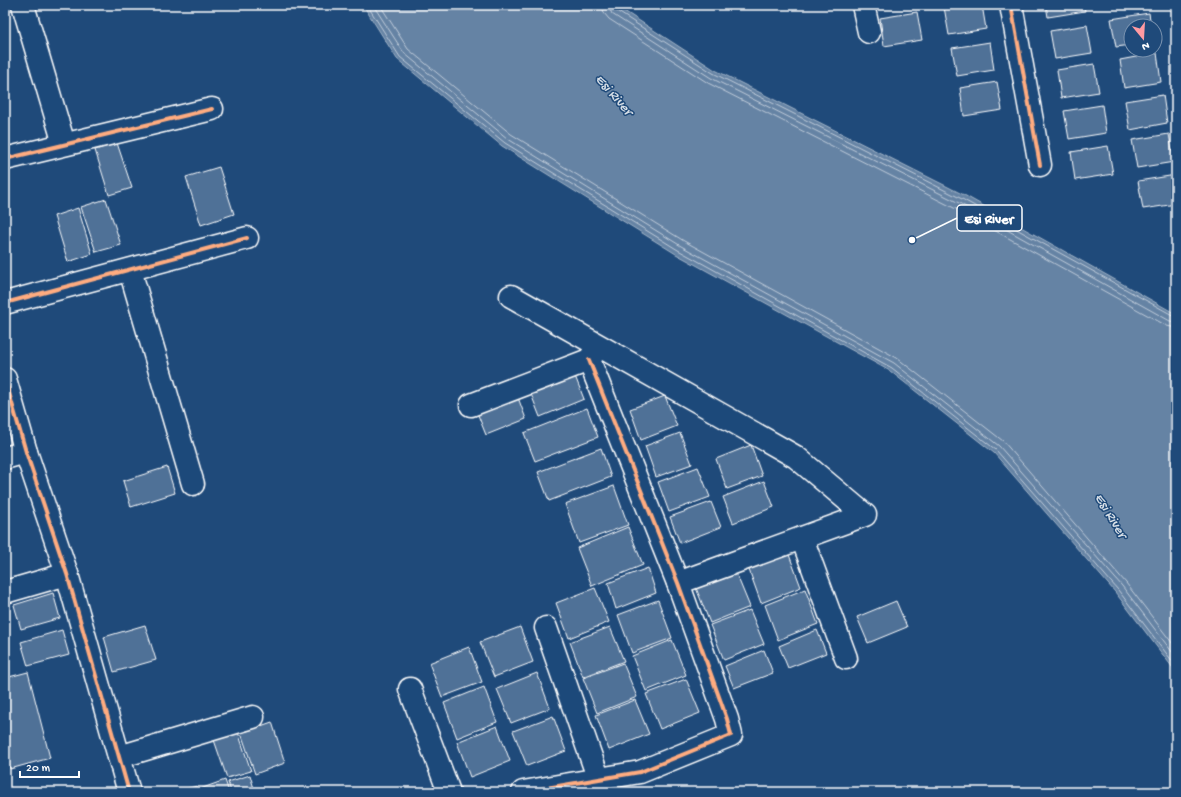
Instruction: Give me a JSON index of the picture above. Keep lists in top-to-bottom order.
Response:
{
  "water": ["Esi River"],
  "places": ["Esi River"],
  "scale_bar": "20 m",
  "north": "bottom"
}
